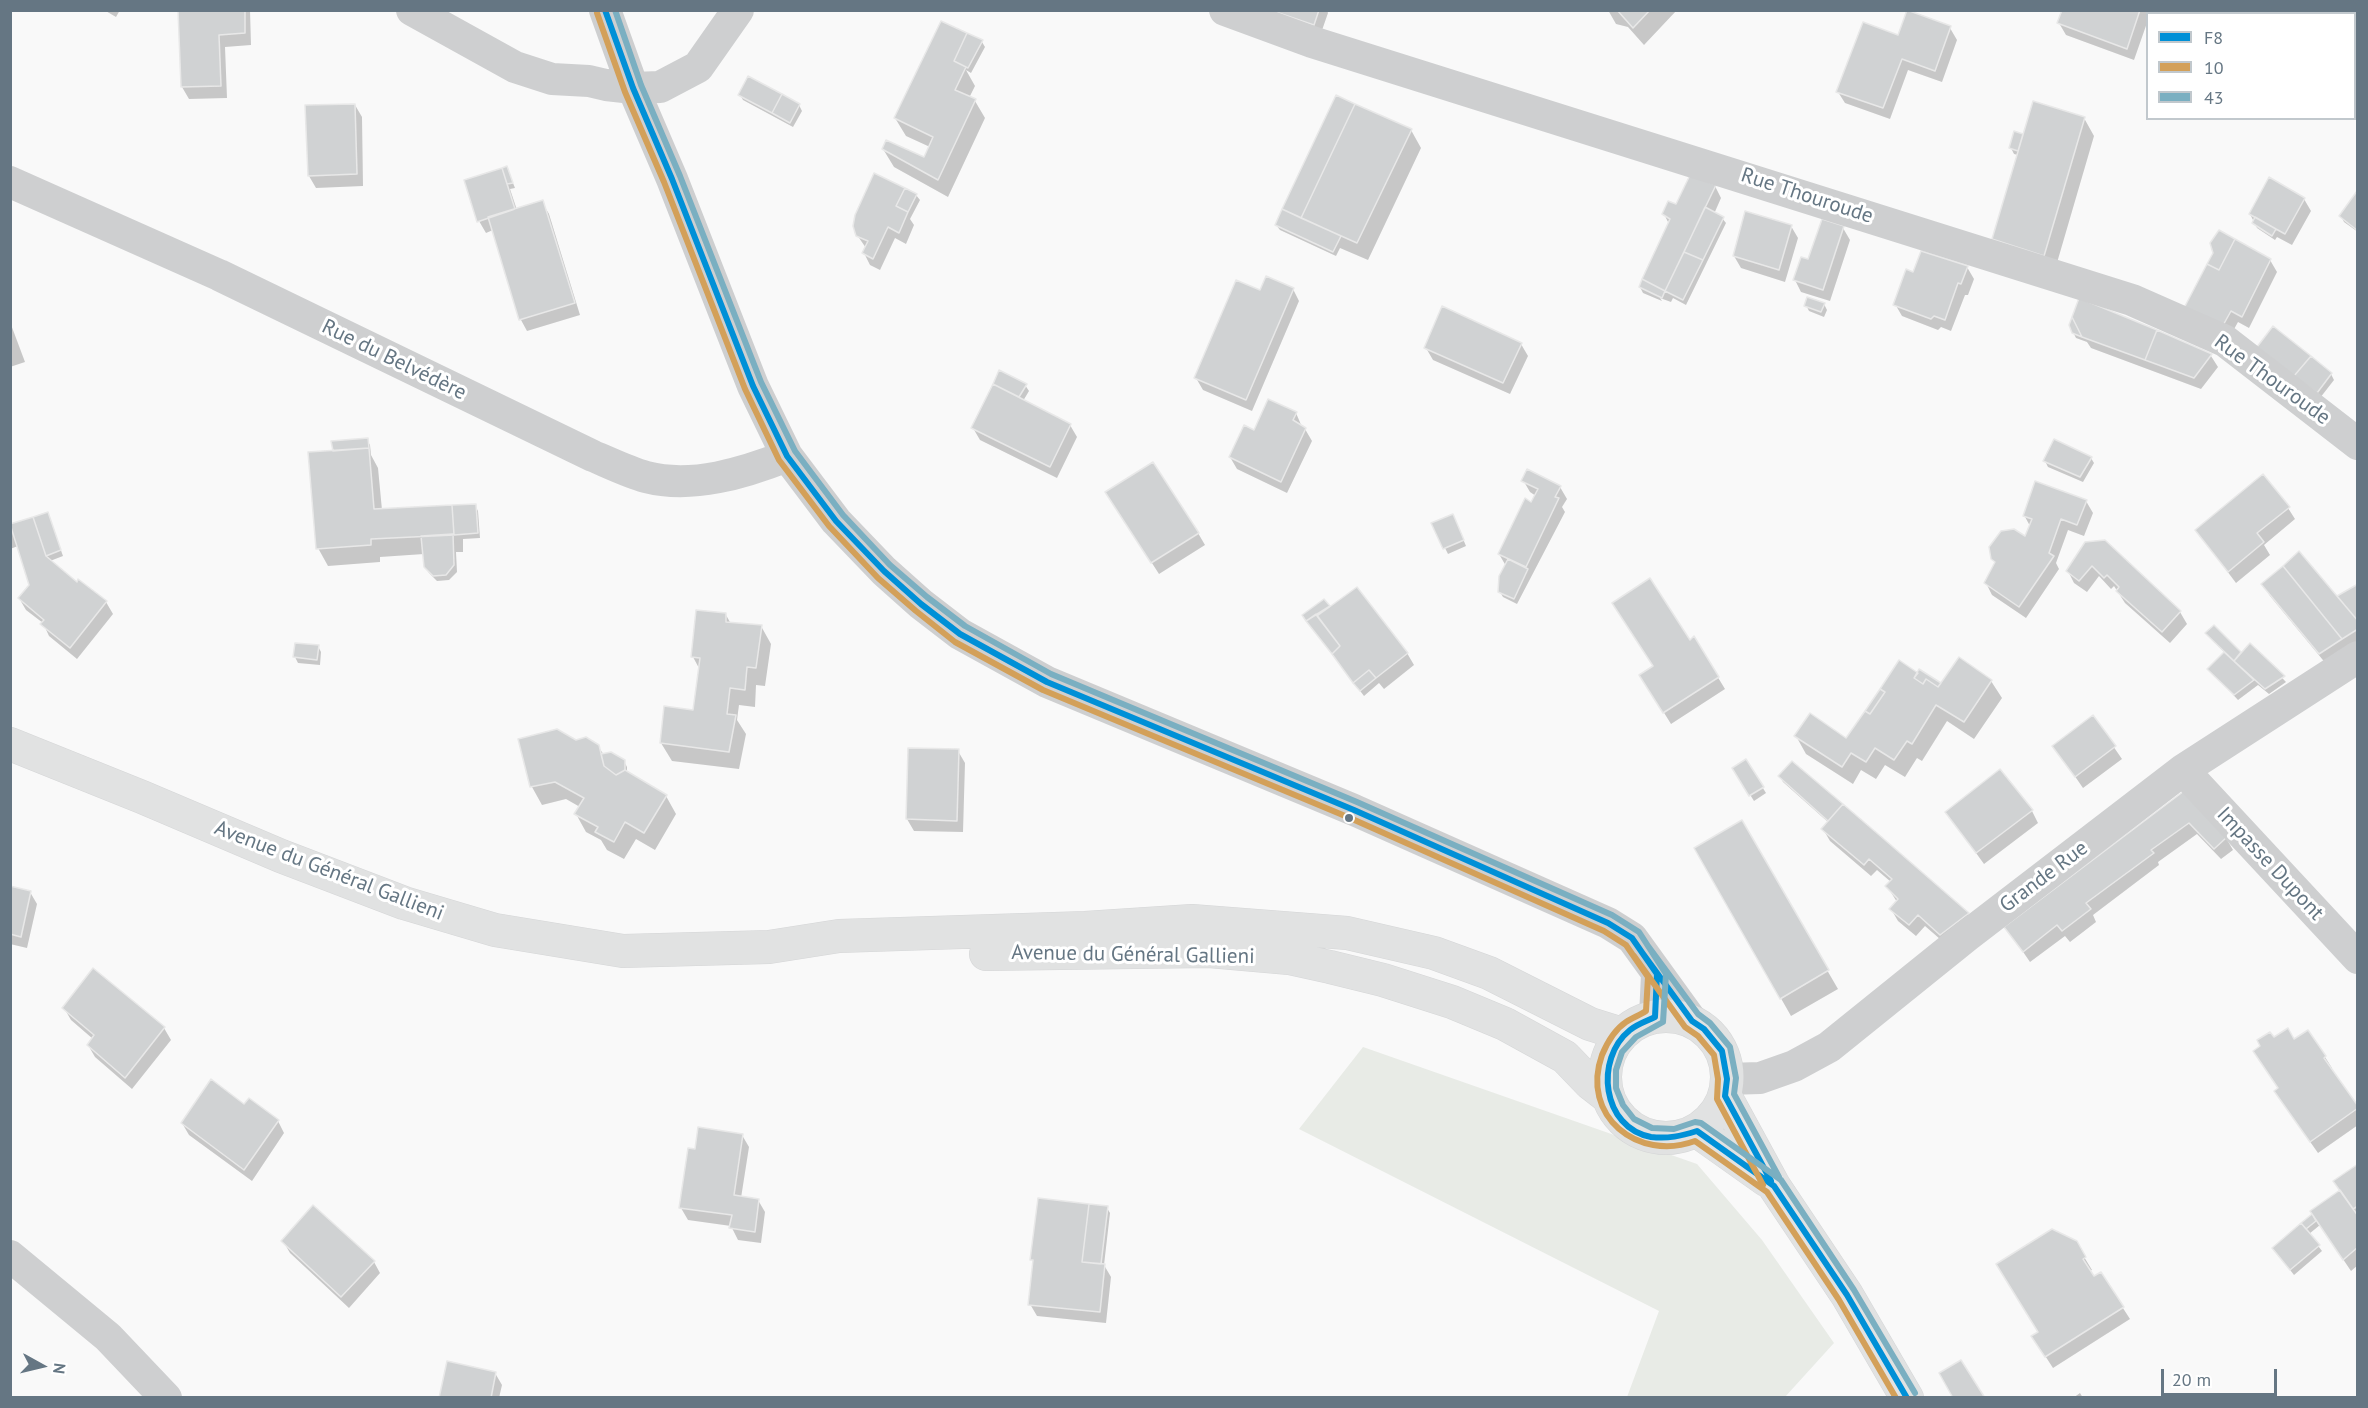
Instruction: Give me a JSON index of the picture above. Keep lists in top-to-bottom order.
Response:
{
  "streets": {
    "street": [
      "Rue Thouroude",
      "Rue du Belvédère",
      "Impasse Dupont",
      "Avenue du Général Gallieni",
      "Grande Rue"
    ]
  },
  "crossings": [
    ["Impasse Dupont", "Grande Rue"],
    ["Avenue du Général Gallieni", "Grande Rue"]
  ],
  "lines": ["transit line F8", "transit line 43", "transit line 10"],
  "legend": ["F8", "10", "43"],
  "scale_bar": "20 m",
  "north": "right"
}
